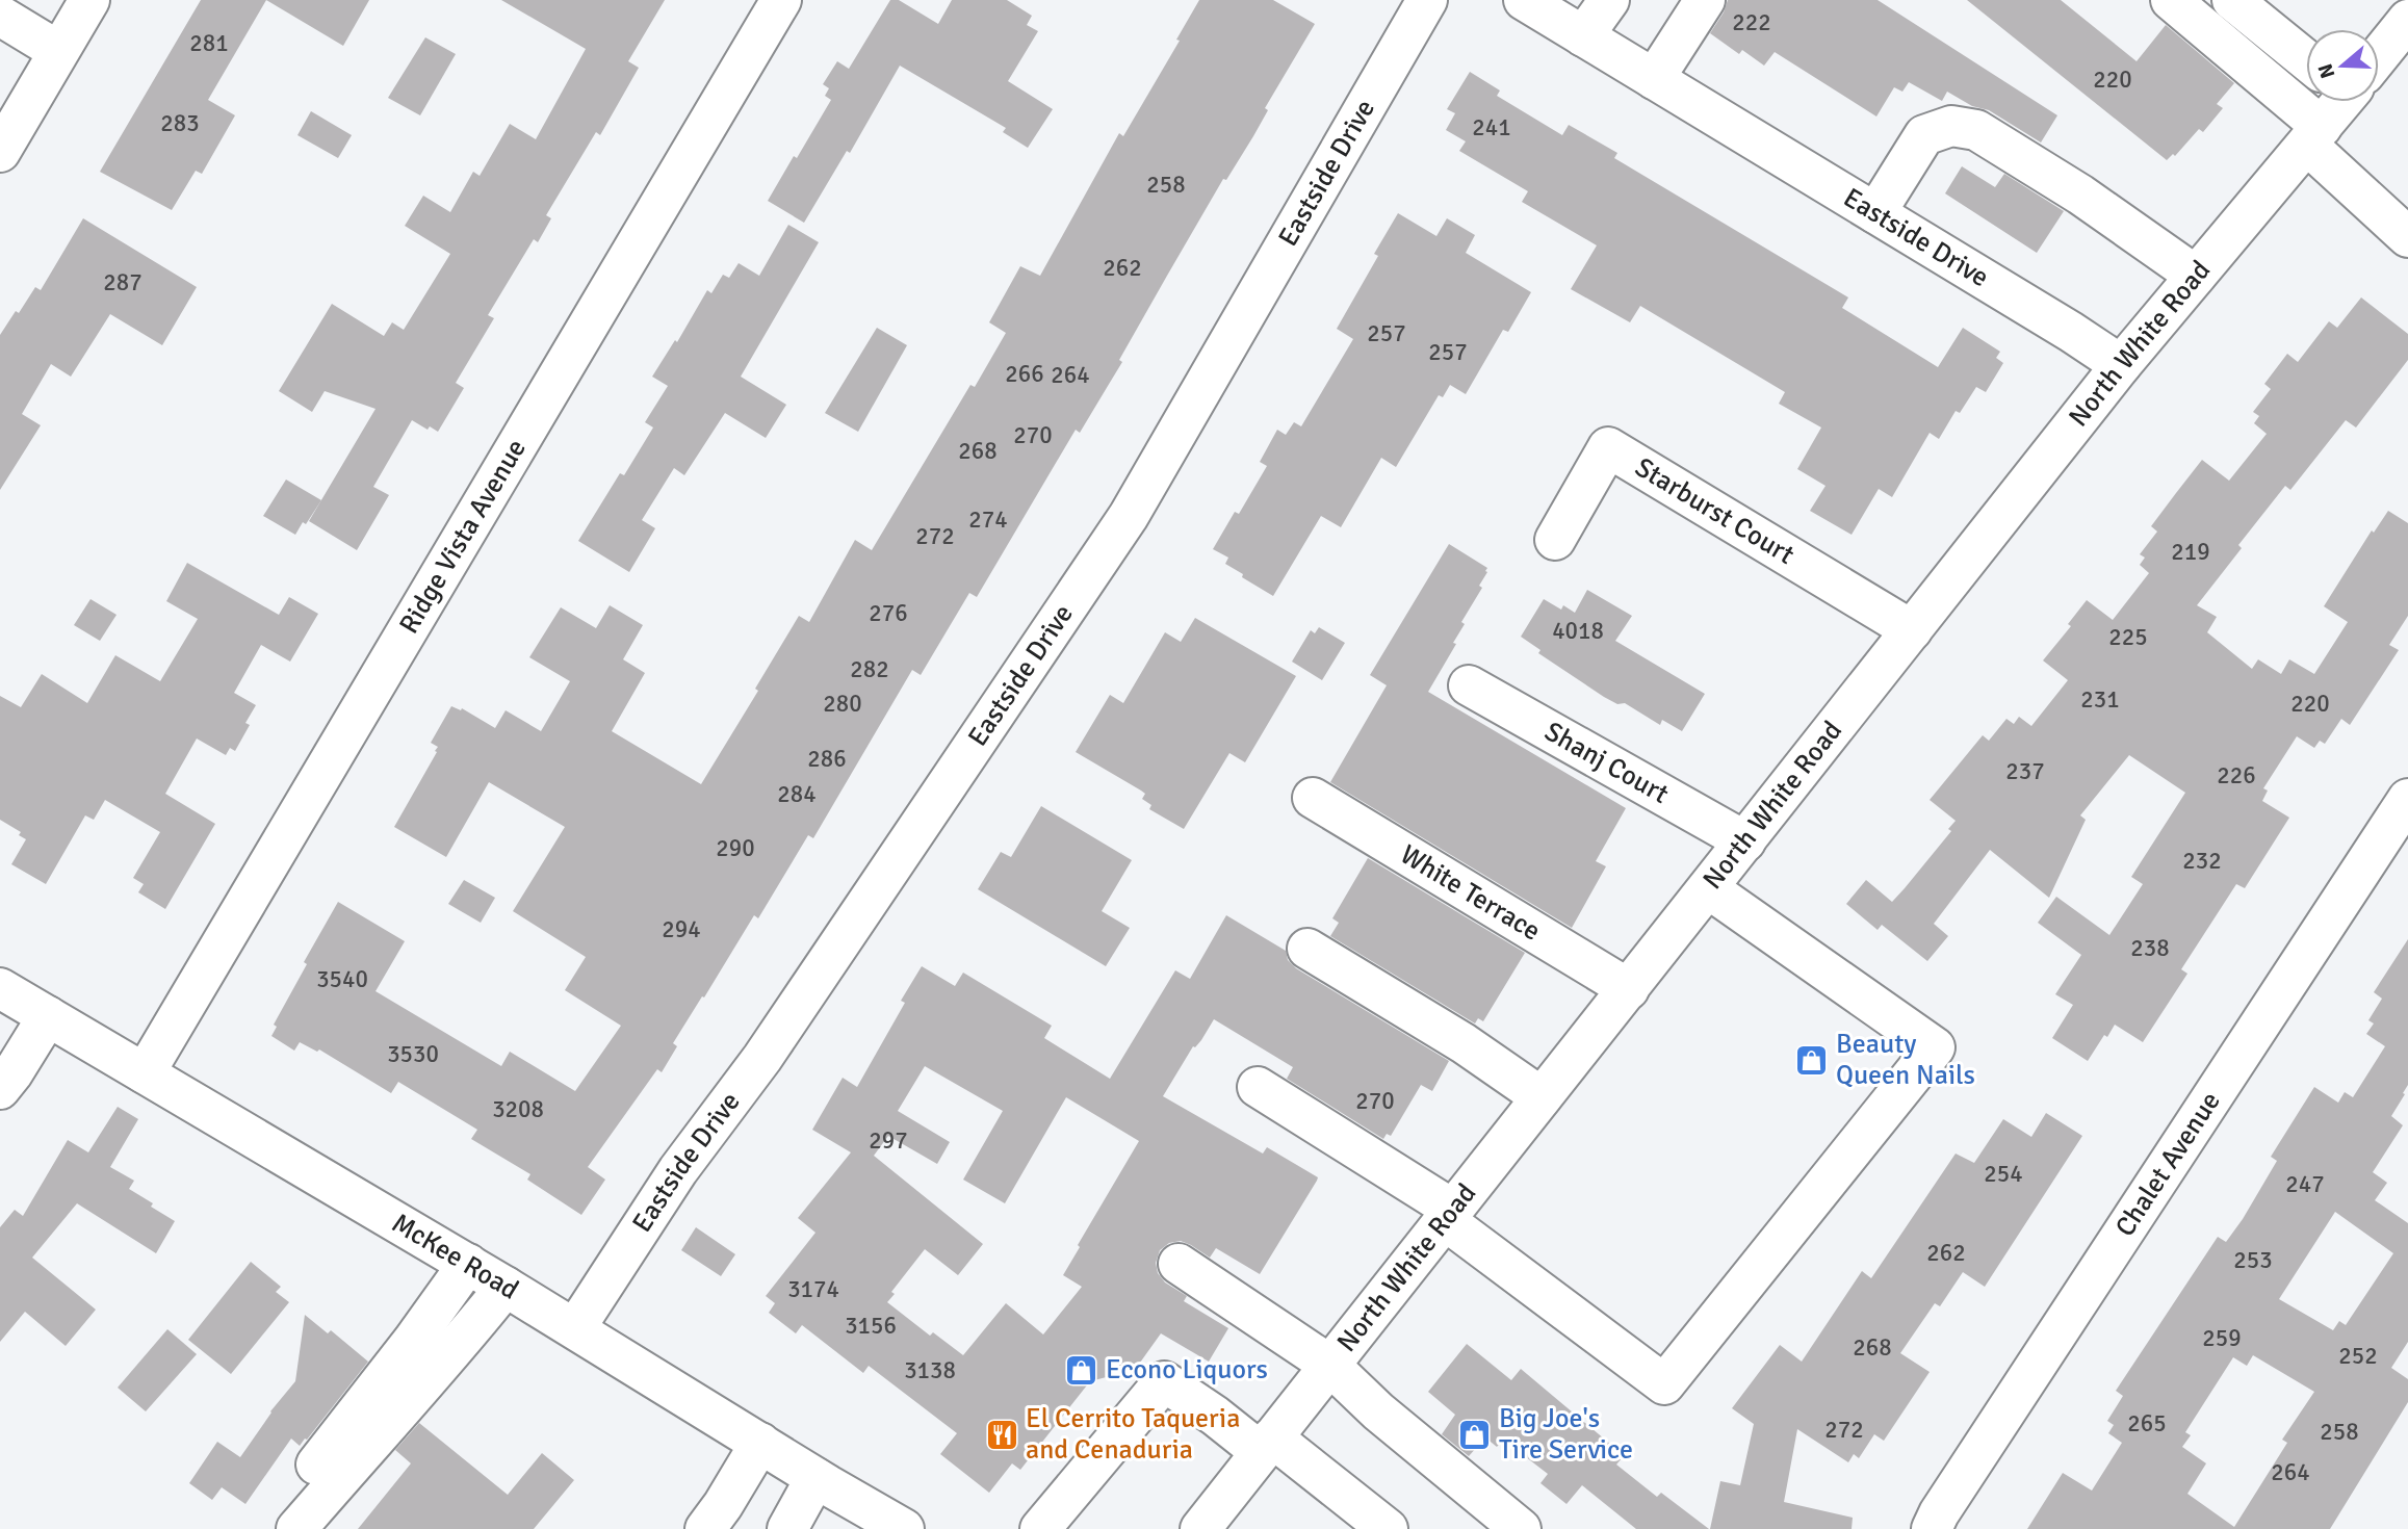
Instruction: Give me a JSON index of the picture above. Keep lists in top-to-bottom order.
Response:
{
  "streets": {
    "street": [
      "Eastside Drive",
      "North White Road",
      "Starburst Court",
      "Ridge Vista Avenue",
      "Shanj Court",
      "White Terrace",
      "Chalet Avenue",
      "McKee Road"
    ]
  },
  "crossings": [
    ["Eastside Drive", "North White Road"],
    ["Eastside Drive", "McKee Road"],
    ["North White Road", "Starburst Court"],
    ["North White Road", "Shanj Court"],
    ["North White Road", "White Terrace"],
    ["Ridge Vista Avenue", "McKee Road"]
  ],
  "places": {
    "shop": ["Beauty Queen Nails", "Econo Liquors", "Big Joe's Tire Service"],
    "restaurant": ["El Cerrito Taqueria and Cenaduria"]
  },
  "house_numbers": [
    "222",
    "281",
    "220",
    "283",
    "241",
    "258",
    "262",
    "287",
    "257",
    "257",
    "266",
    "264",
    "270",
    "268",
    "274",
    "272",
    "219",
    "276",
    "4018",
    "225",
    "282",
    "231",
    "280",
    "220",
    "286",
    "237",
    "226",
    "284",
    "290",
    "232",
    "294",
    "238",
    "3540",
    "3530",
    "270",
    "3208",
    "297",
    "254",
    "247",
    "262",
    "253",
    "3174",
    "3156",
    "259",
    "268",
    "252",
    "3138",
    "265",
    "272",
    "258",
    "264"
  ],
  "north": "left"
}
